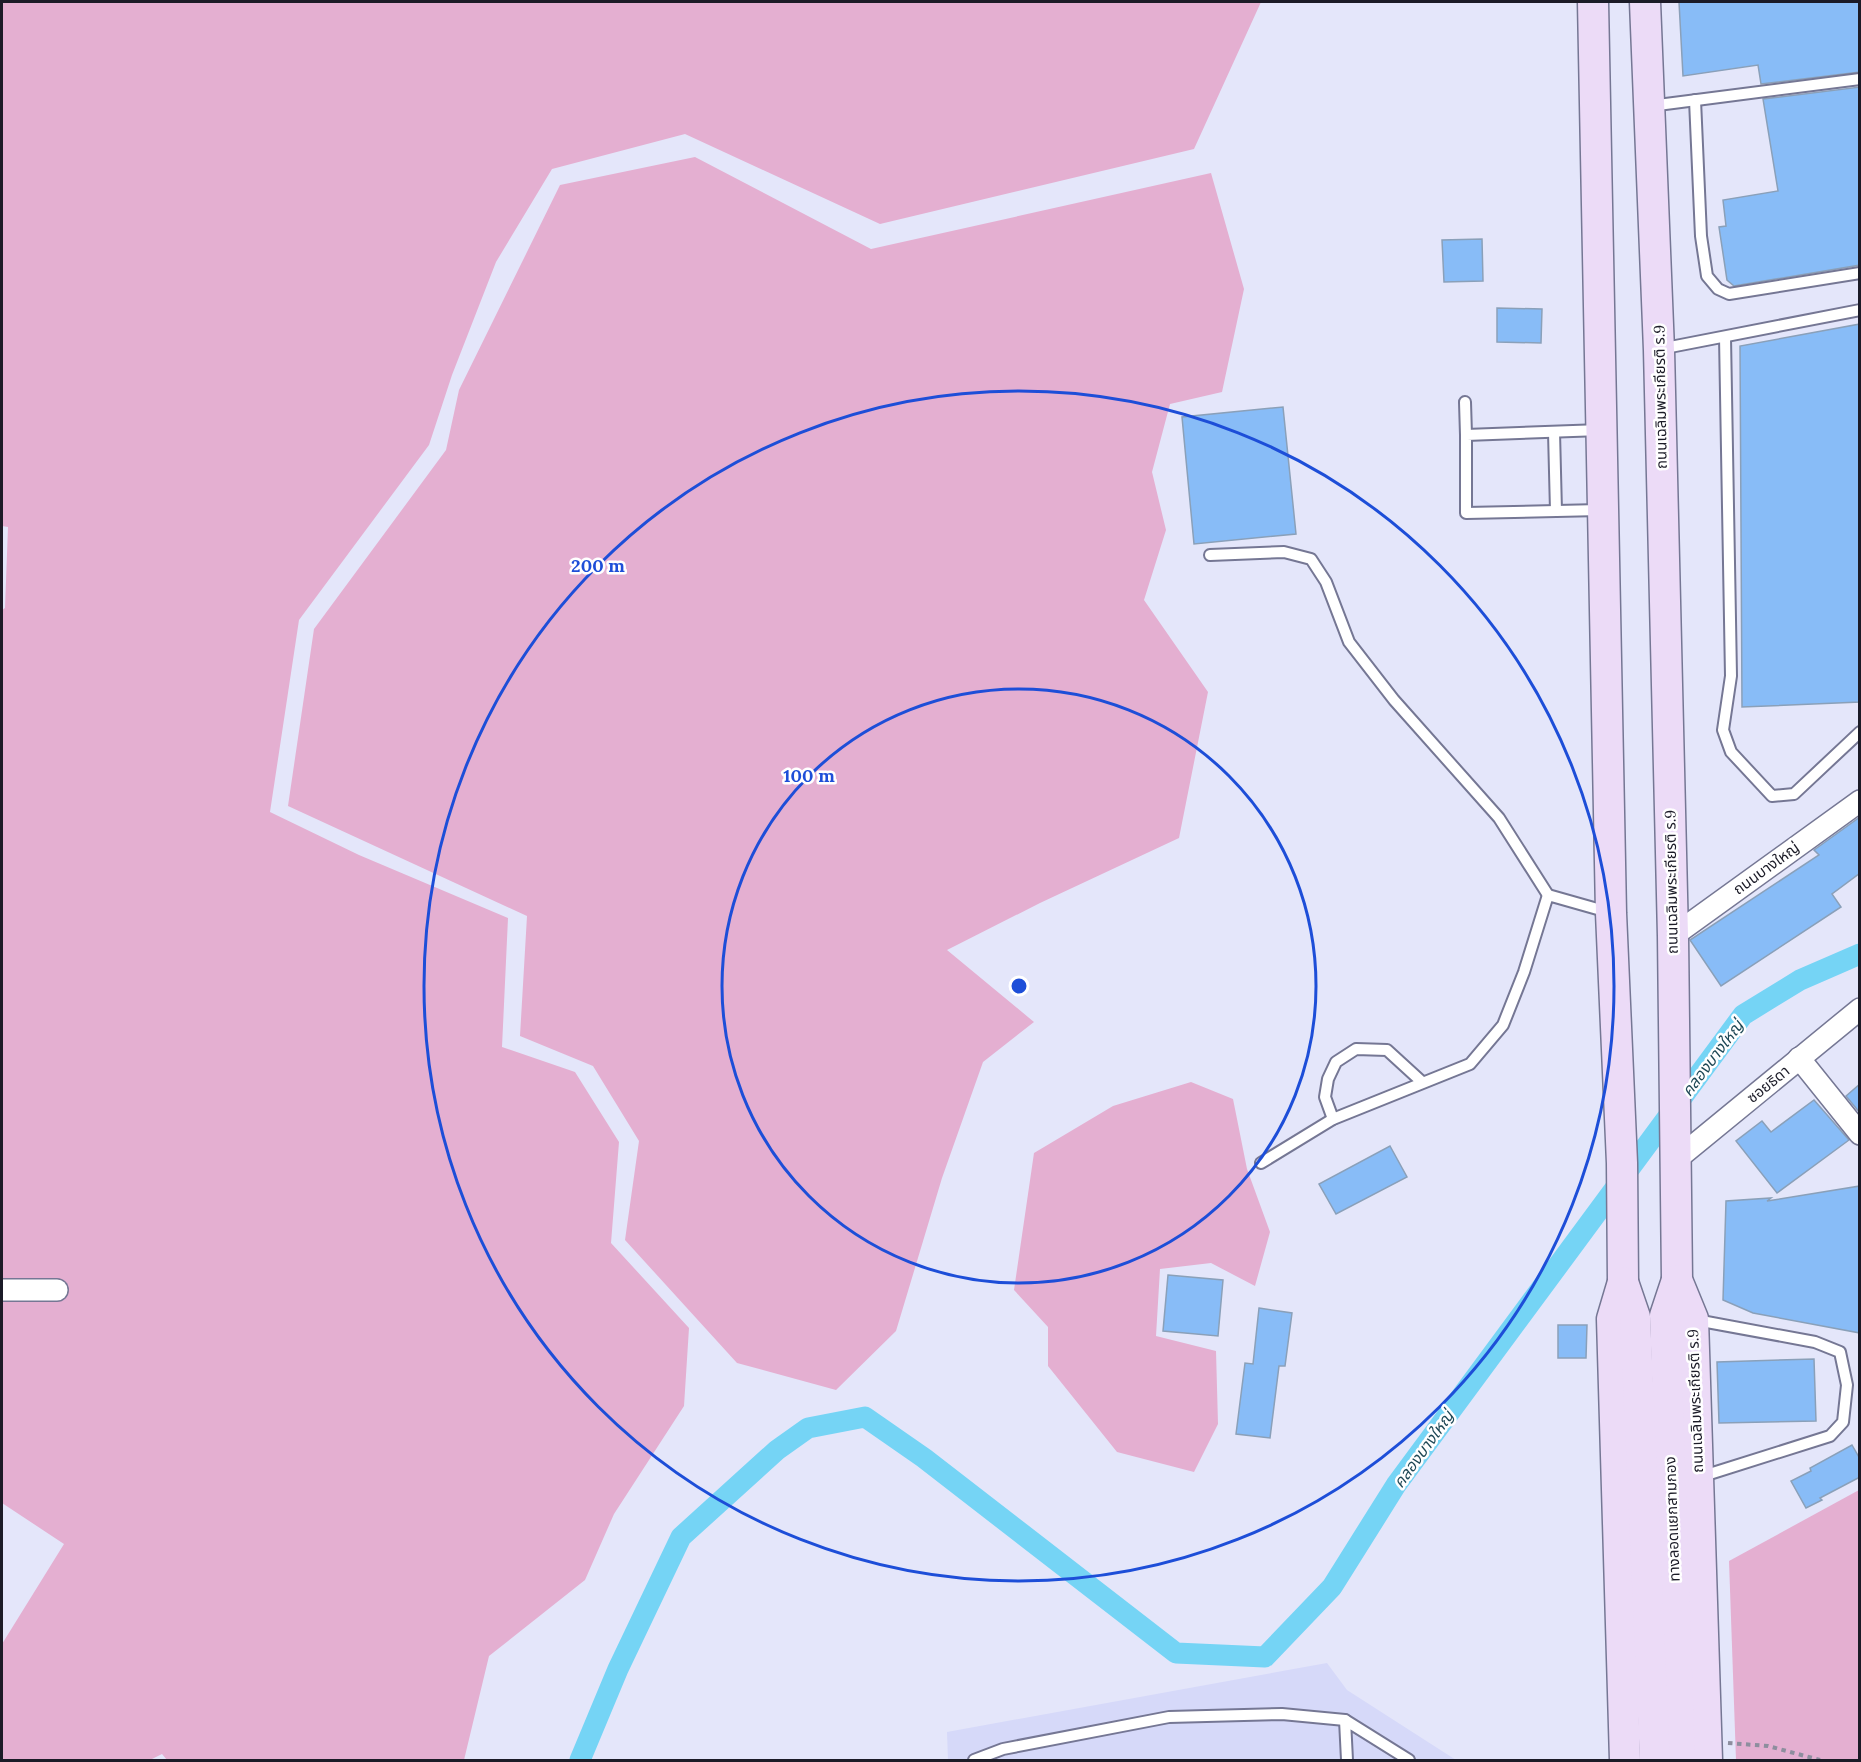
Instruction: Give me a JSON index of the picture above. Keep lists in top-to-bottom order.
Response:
{
  "streets": {
    "main road": ["ถนนเฉลิมพระเกียรติ ร.9", "ทางลอดแยกสามกอง"],
    "street": ["ถนนบางใหญ่", "ซอยธิดา"]
  },
  "crossings": [
    ["ถนนเฉลิมพระเกียรติ ร.9", "ถนนบางใหญ่"],
    ["ถนนเฉลิมพระเกียรติ ร.9", "ซอยธิดา"],
    ["ถนนเฉลิมพระเกียรติ ร.9", "ทางลอดแยกสามกอง"]
  ],
  "water": ["คลองบางใหญ่"],
  "rings": ["200 m", "100 m"]
}
